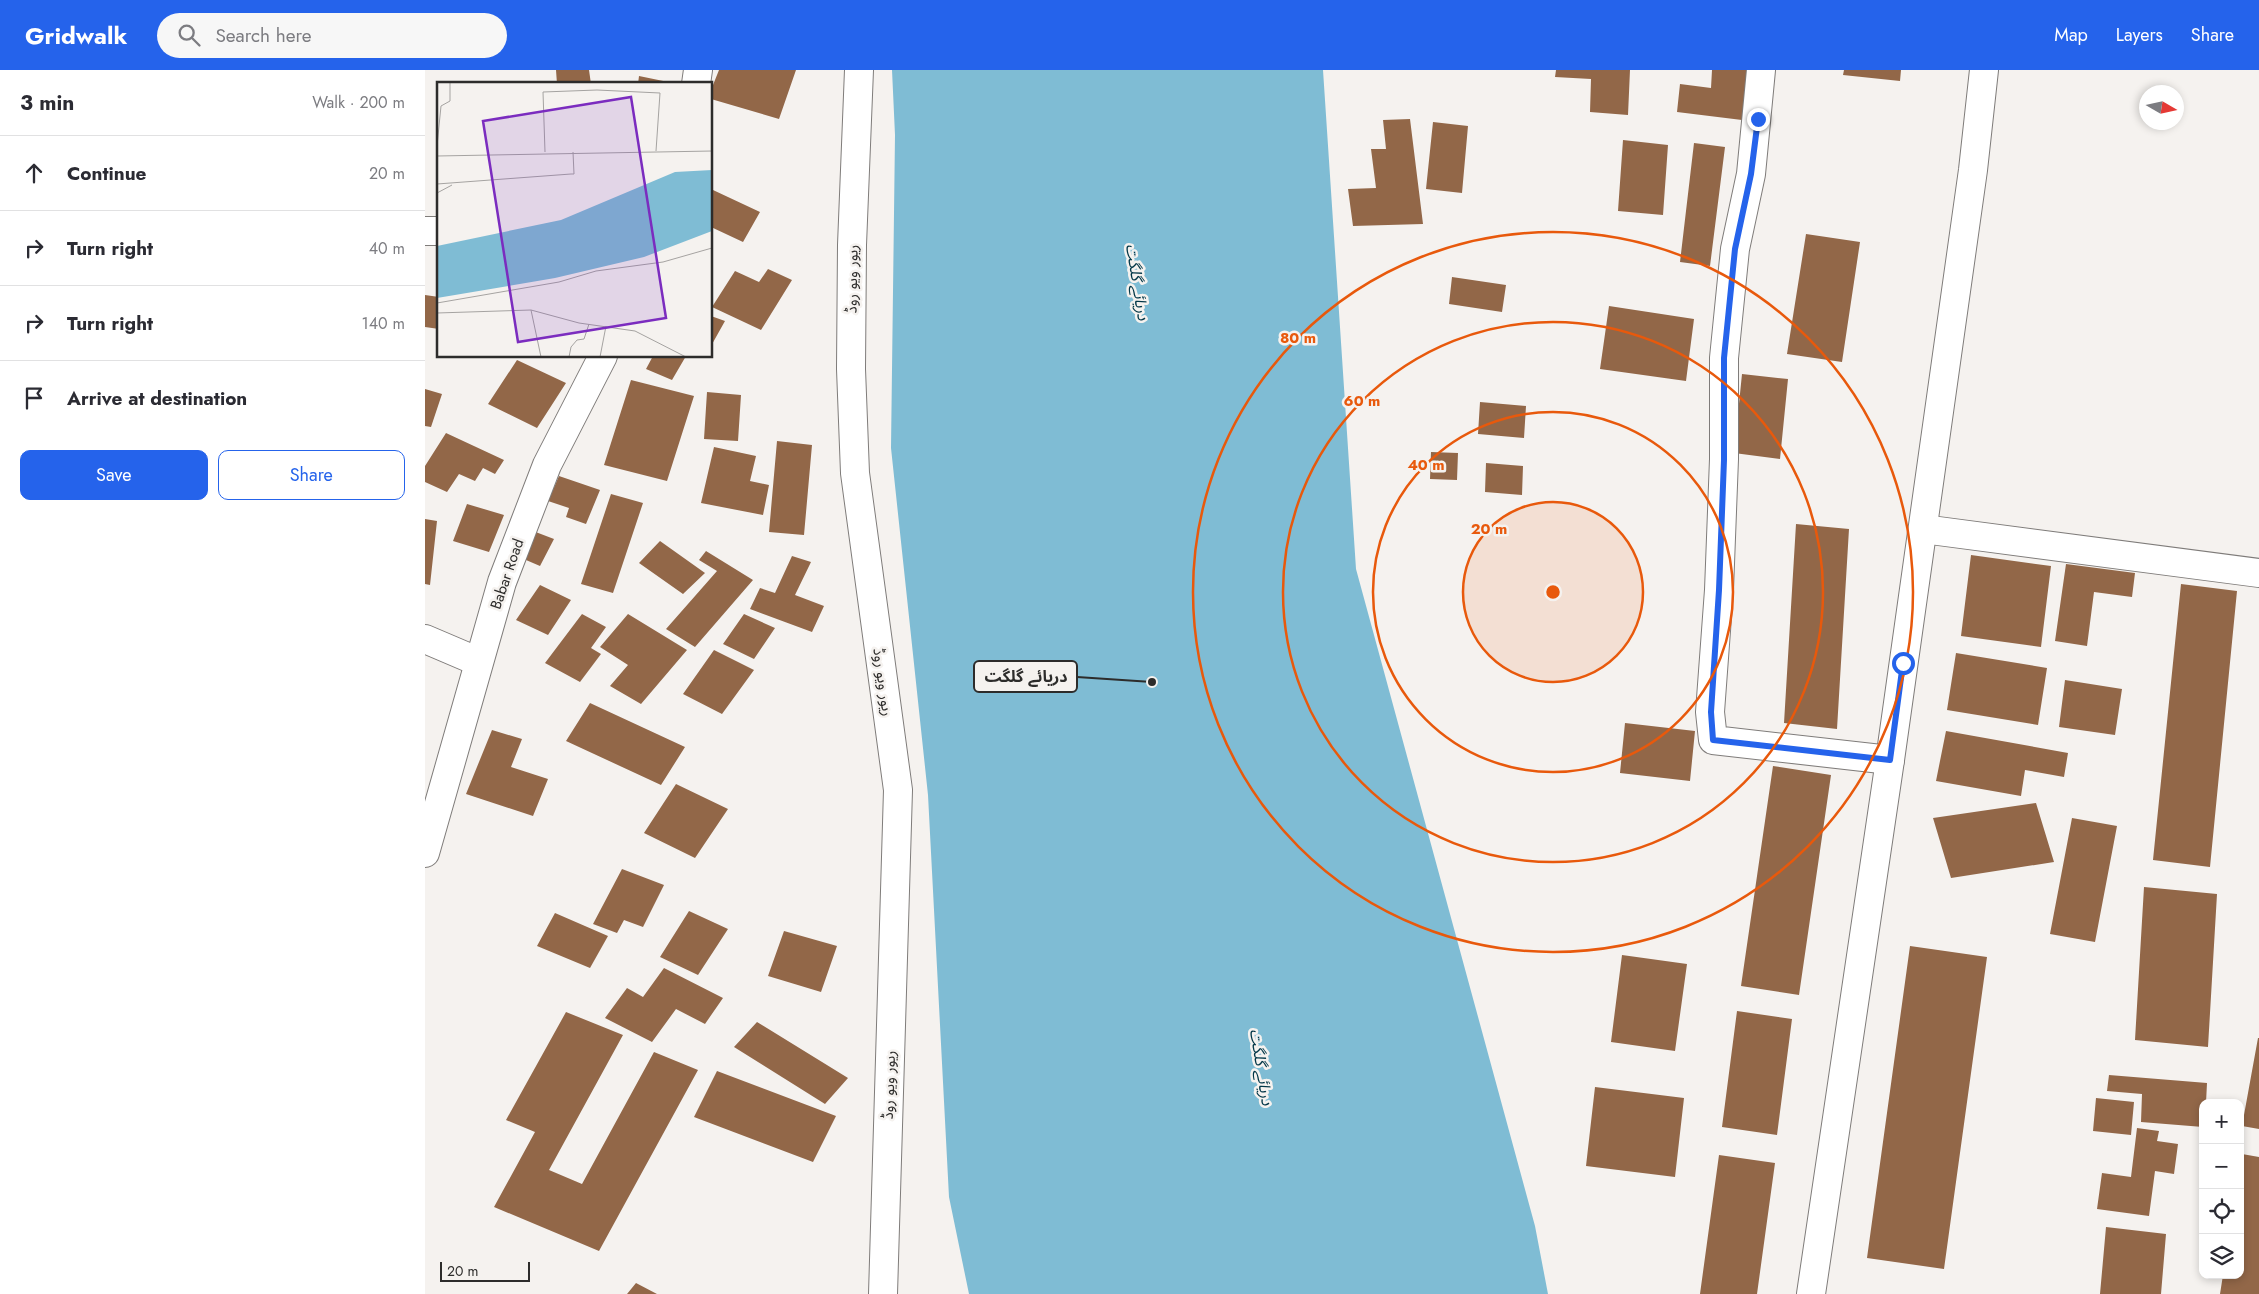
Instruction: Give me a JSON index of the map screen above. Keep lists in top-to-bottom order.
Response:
{
  "streets": {
    "main road": ["ریور ویو روڈ", "Babar Road"]
  },
  "water": ["دریائے گلگت"],
  "places": ["دریائے گلگت"],
  "scale_bar": "20 m",
  "north": "right",
  "page": {
    "header": "Gridwalk",
    "search": "Search here",
    "nav": ["Map", "Layers", "Share"],
    "heading": ["3 min", "Walk · 200 m"],
    "list": [
      ["Continue", "20 m"],
      ["Turn right", "40 m"],
      ["Turn right", "140 m"],
      "Arrive at destination"
    ],
    "buttons": ["Save", "Share"],
    "map_buttons": ["+", "−"],
    "scale": "20 m"
  },
  "rings": [
    "80 m",
    "60 m",
    "40 m",
    "20 m"
  ]
}
